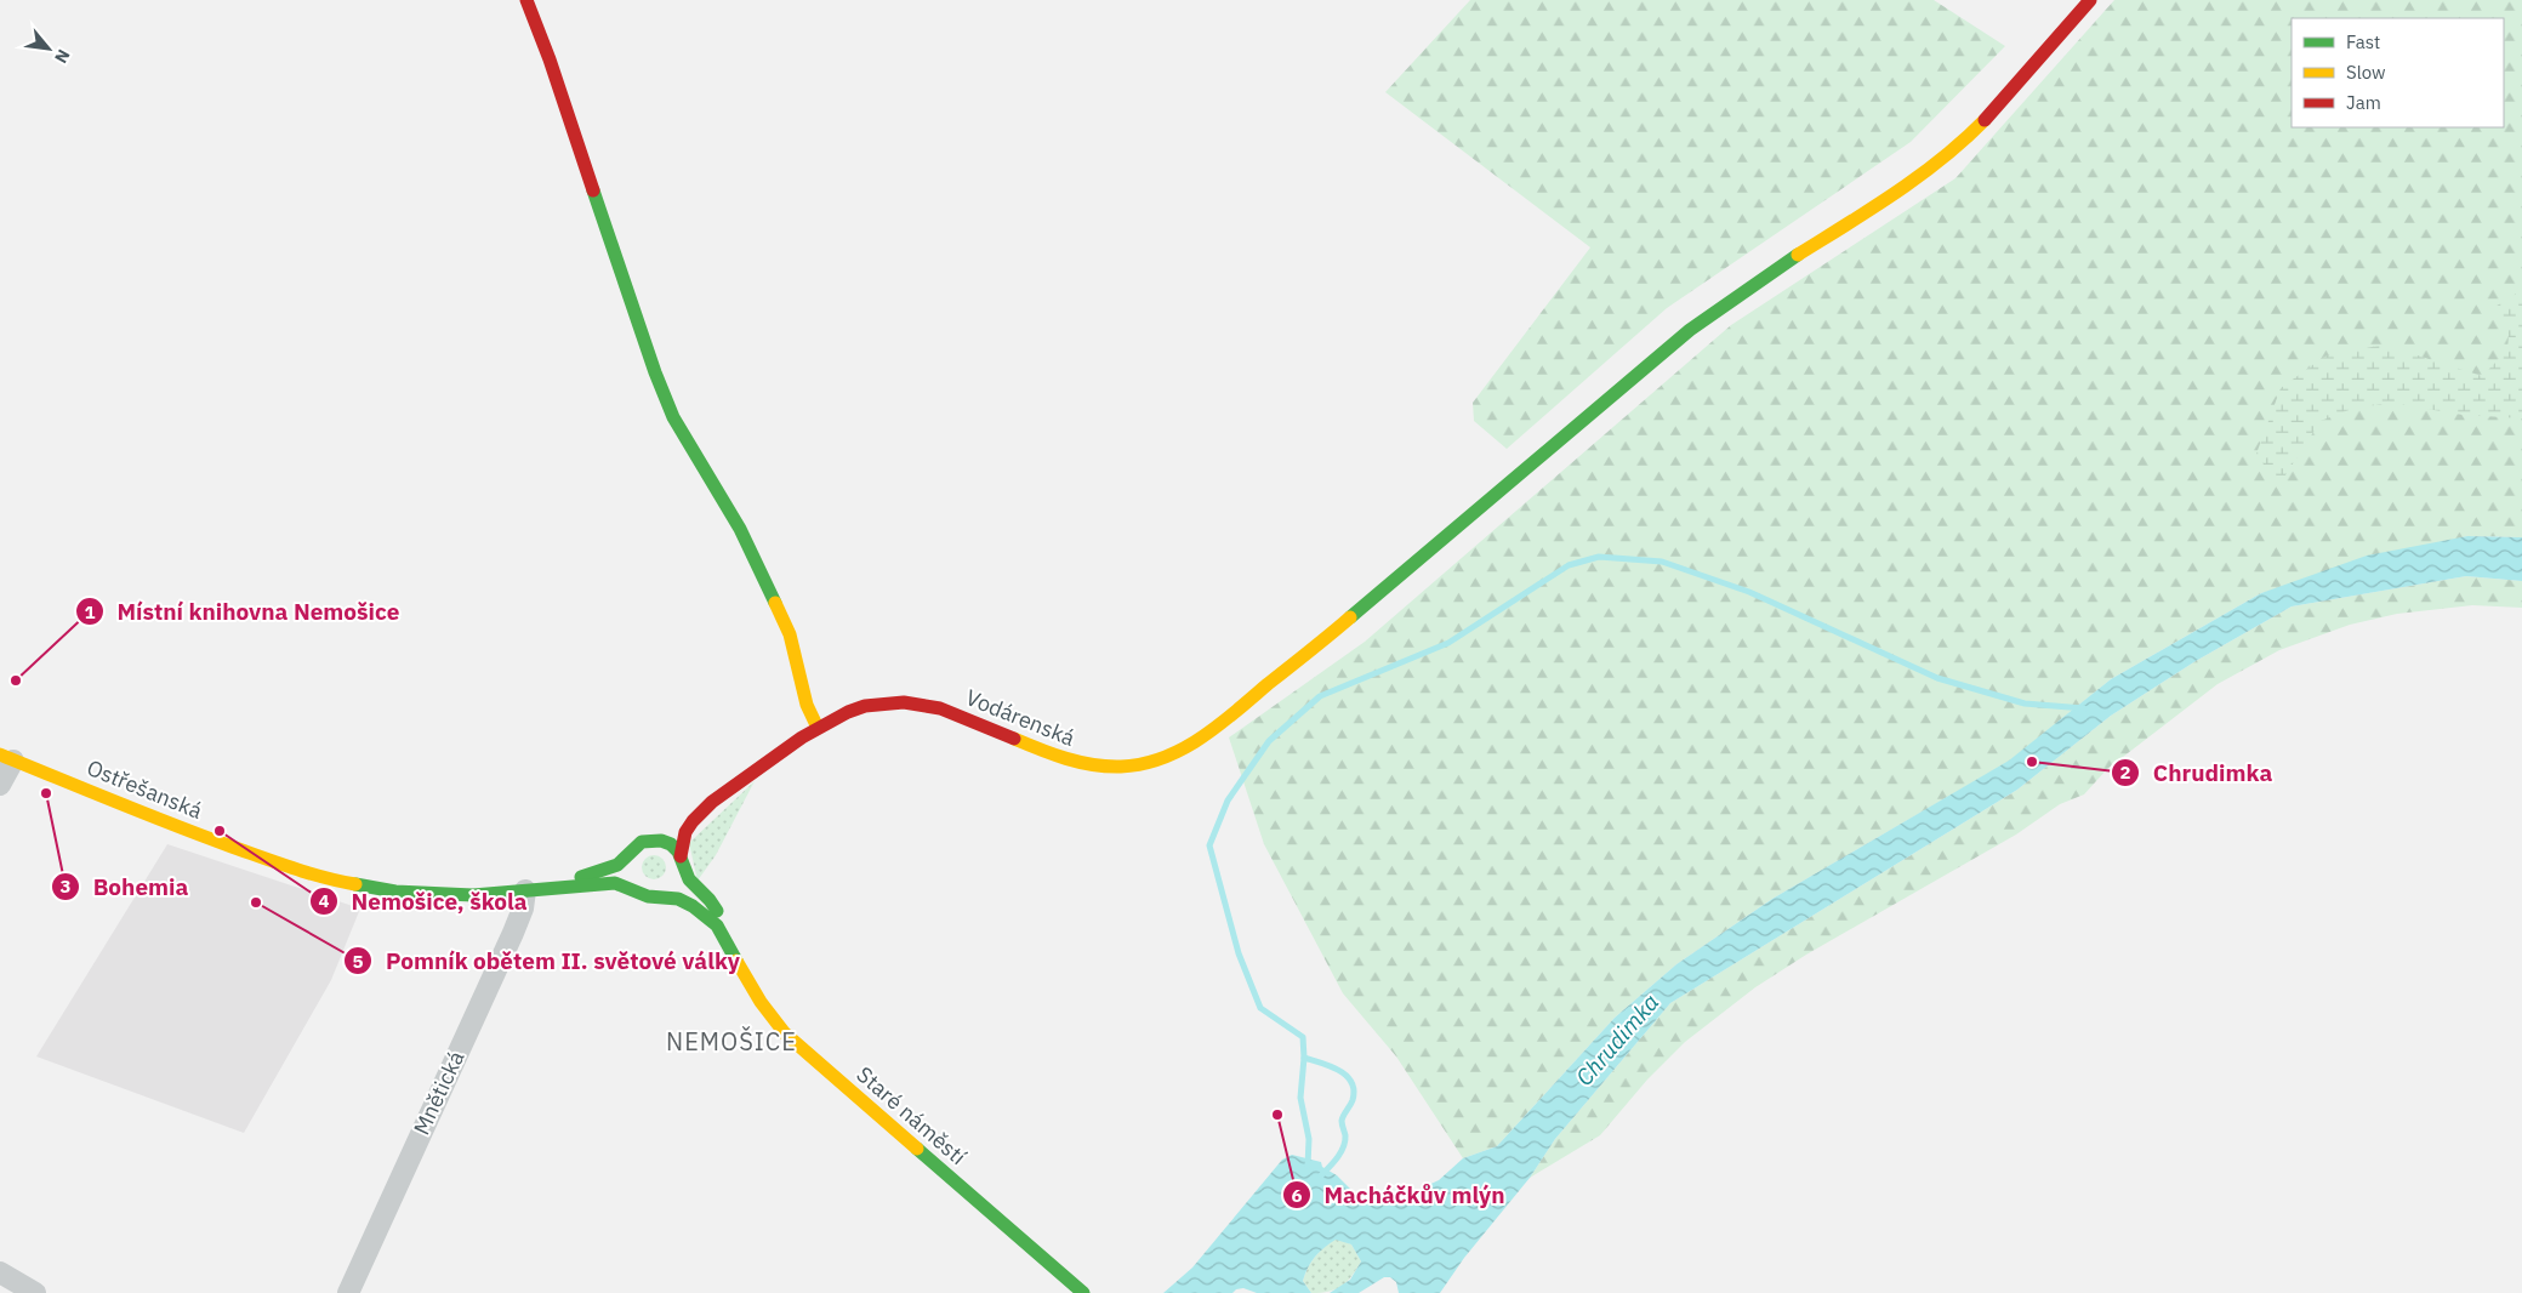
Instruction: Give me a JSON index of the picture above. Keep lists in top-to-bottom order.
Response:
{
  "streets": {
    "street": [
      "Vodárenská",
      "Ostřešanská",
      "Mnětická",
      "Staré náměstí"
    ]
  },
  "crossings": [
    ["Vodárenská", "Staré náměstí"],
    ["Ostřešanská", "Mnětická"],
    ["Ostřešanská", "Staré náměstí"],
    ["Mnětická", "Staré náměstí"]
  ],
  "districts": ["NEMOŠICE"],
  "water": ["Chrudimka"],
  "places": [
    "Místní knihovna Nemošice",
    "Chrudimka",
    "Bohemia",
    "Nemošice, škola",
    "Pomník obětem II. světové války",
    "Macháčkův mlýn"
  ],
  "legend": ["Fast", "Slow", "Jam"],
  "north": "bottom right"
}
